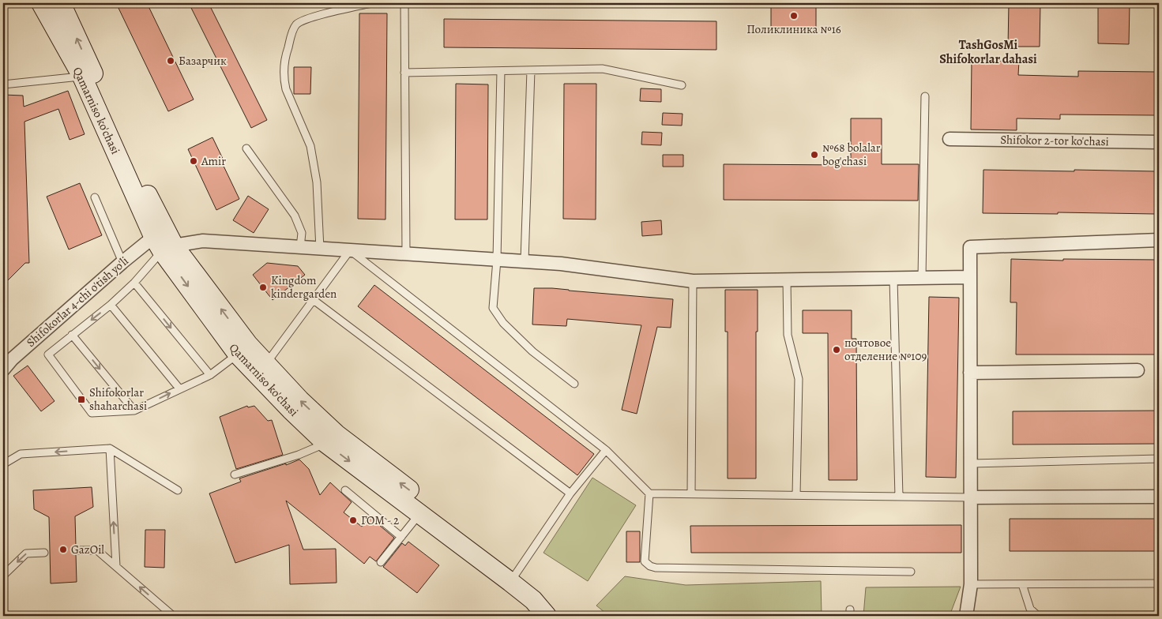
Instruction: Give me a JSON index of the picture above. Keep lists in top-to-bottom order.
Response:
{
  "streets": {
    "main road": ["Qamarniso ko'chasi"],
    "street": ["Shifokor 2-tor ko'chasi", "Shifokorlar 4-chi o'tish yo'li"]
  },
  "crossings": [
    ["Qamarniso ko'chasi", "Shifokorlar 4-chi o'tish yo'li"]
  ],
  "districts": ["TashGosMi Shifokorlar dahasi"],
  "places": {
    "other": [
      "Поликлиника №16",
      "Базарчик",
      "№68 bolalar bog'chasi",
      "Amir",
      "Kingdom kindergarden",
      "почтовое отделение №109",
      "ГОМ - 2",
      "GazOil"
    ],
    "transit": ["Shifokorlar shaharchasi"]
  }
}
